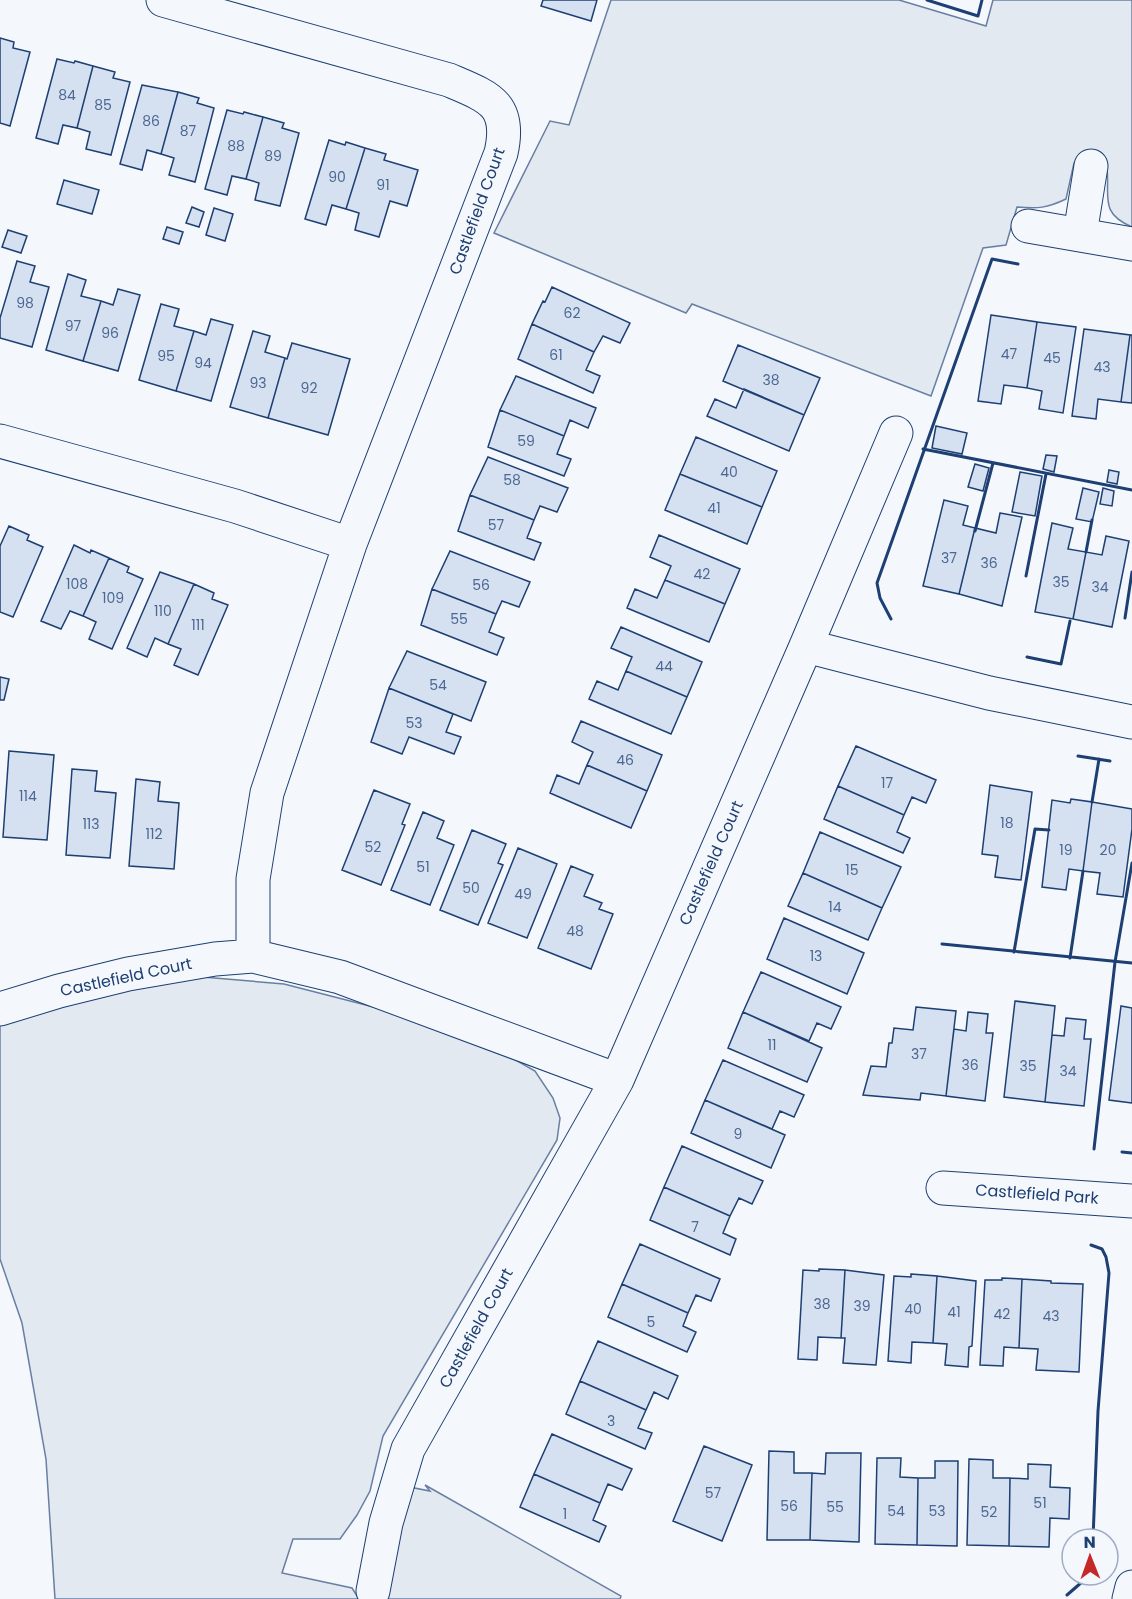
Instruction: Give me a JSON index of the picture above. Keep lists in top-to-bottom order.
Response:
{
  "streets": {
    "street": ["Castlefield Court", "Castlefield Park"]
  },
  "house_numbers": [
    "84",
    "85",
    "86",
    "87",
    "88",
    "89",
    "90",
    "91",
    "98",
    "62",
    "97",
    "96",
    "47",
    "61",
    "95",
    "45",
    "94",
    "43",
    "38",
    "93",
    "92",
    "59",
    "40",
    "58",
    "41",
    "57",
    "37",
    "36",
    "42",
    "35",
    "108",
    "56",
    "34",
    "109",
    "110",
    "55",
    "111",
    "44",
    "54",
    "53",
    "46",
    "17",
    "114",
    "18",
    "113",
    "112",
    "52",
    "19",
    "20",
    "51",
    "15",
    "50",
    "49",
    "14",
    "48",
    "13",
    "11",
    "37",
    "36",
    "35",
    "34",
    "9",
    "7",
    "38",
    "39",
    "40",
    "41",
    "42",
    "43",
    "5",
    "3",
    "57",
    "51",
    "56",
    "55",
    "54",
    "53",
    "52",
    "1"
  ],
  "north": "top"
}
